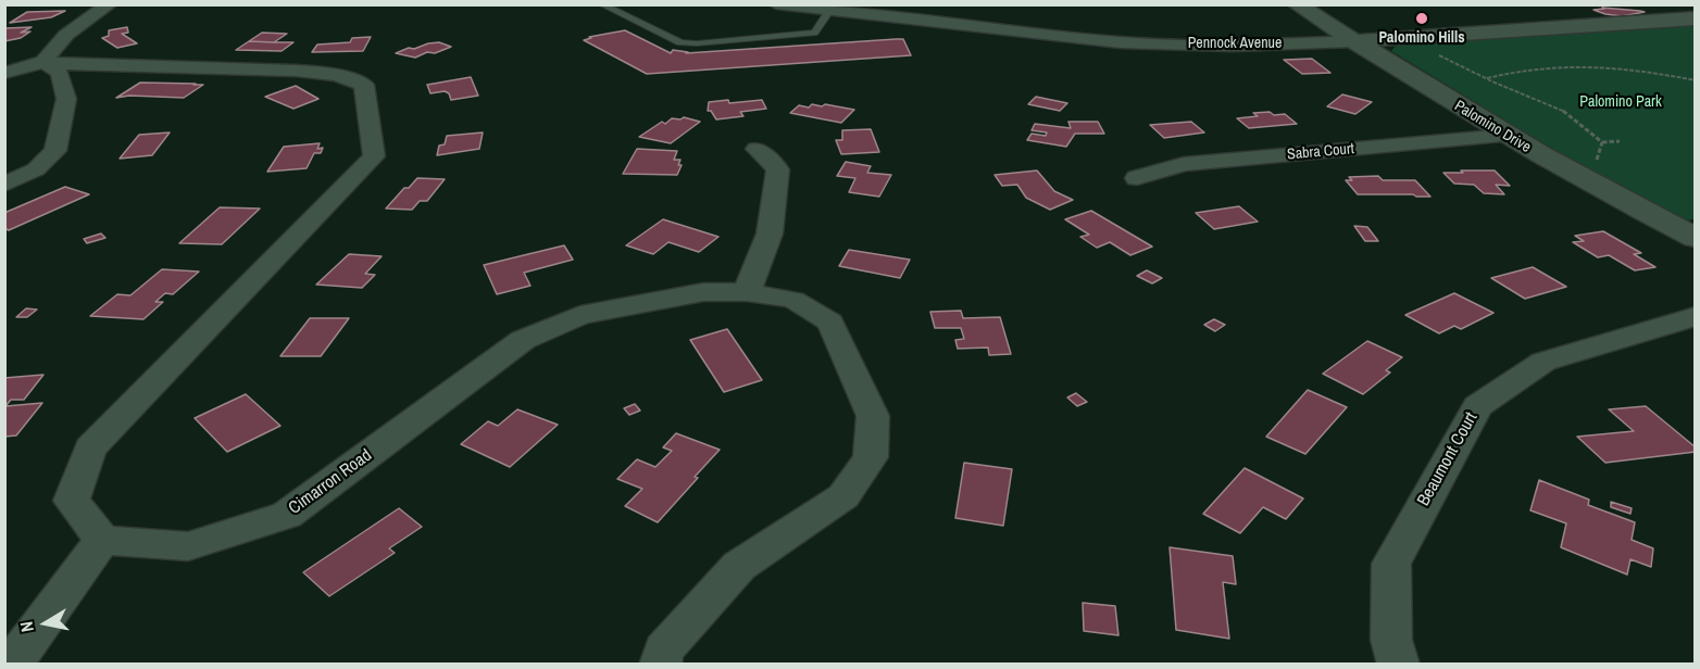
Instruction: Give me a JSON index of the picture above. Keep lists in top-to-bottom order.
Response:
{
  "streets": {
    "street": [
      "Pennock Avenue",
      "Palomino Drive",
      "Sabra Court",
      "Beaumont Court",
      "Cimarron Road"
    ]
  },
  "crossings": [
    ["Pennock Avenue", "Palomino Drive"],
    ["Palomino Drive", "Sabra Court"]
  ],
  "parks": ["Palomino Park"],
  "places": ["Palomino Hills"],
  "north": "left"
}
